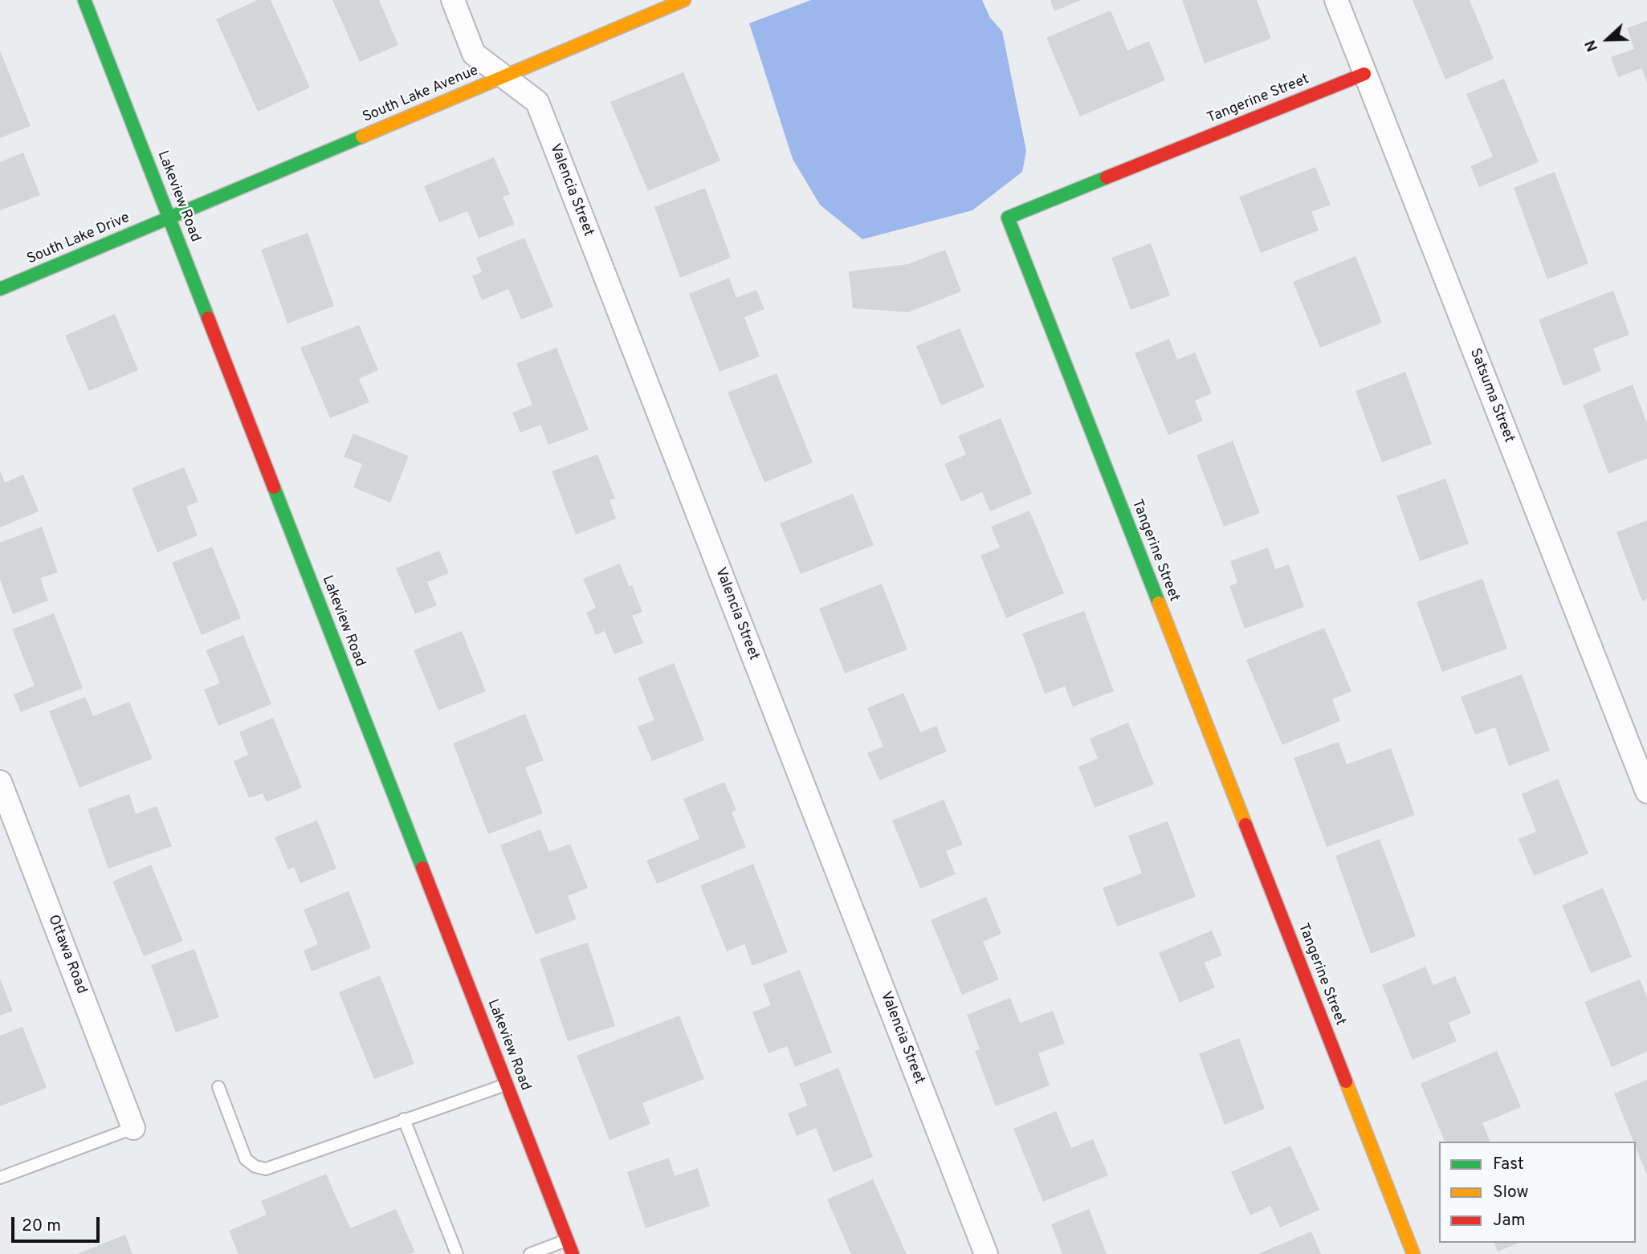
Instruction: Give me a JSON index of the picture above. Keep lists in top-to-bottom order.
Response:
{
  "streets": {
    "street": [
      "South Lake Avenue",
      "Tangerine Street",
      "Valencia Street",
      "Lakeview Road",
      "South Lake Drive",
      "Satsuma Street",
      "Ottawa Road"
    ]
  },
  "crossings": [
    ["South Lake Avenue", "Valencia Street"],
    ["South Lake Avenue", "Lakeview Road"],
    ["South Lake Avenue", "South Lake Drive"],
    ["Tangerine Street", "Satsuma Street"],
    ["Lakeview Road", "South Lake Drive"]
  ],
  "legend": ["Fast", "Slow", "Jam"],
  "scale_bar": "20 m",
  "north": "left"
}
